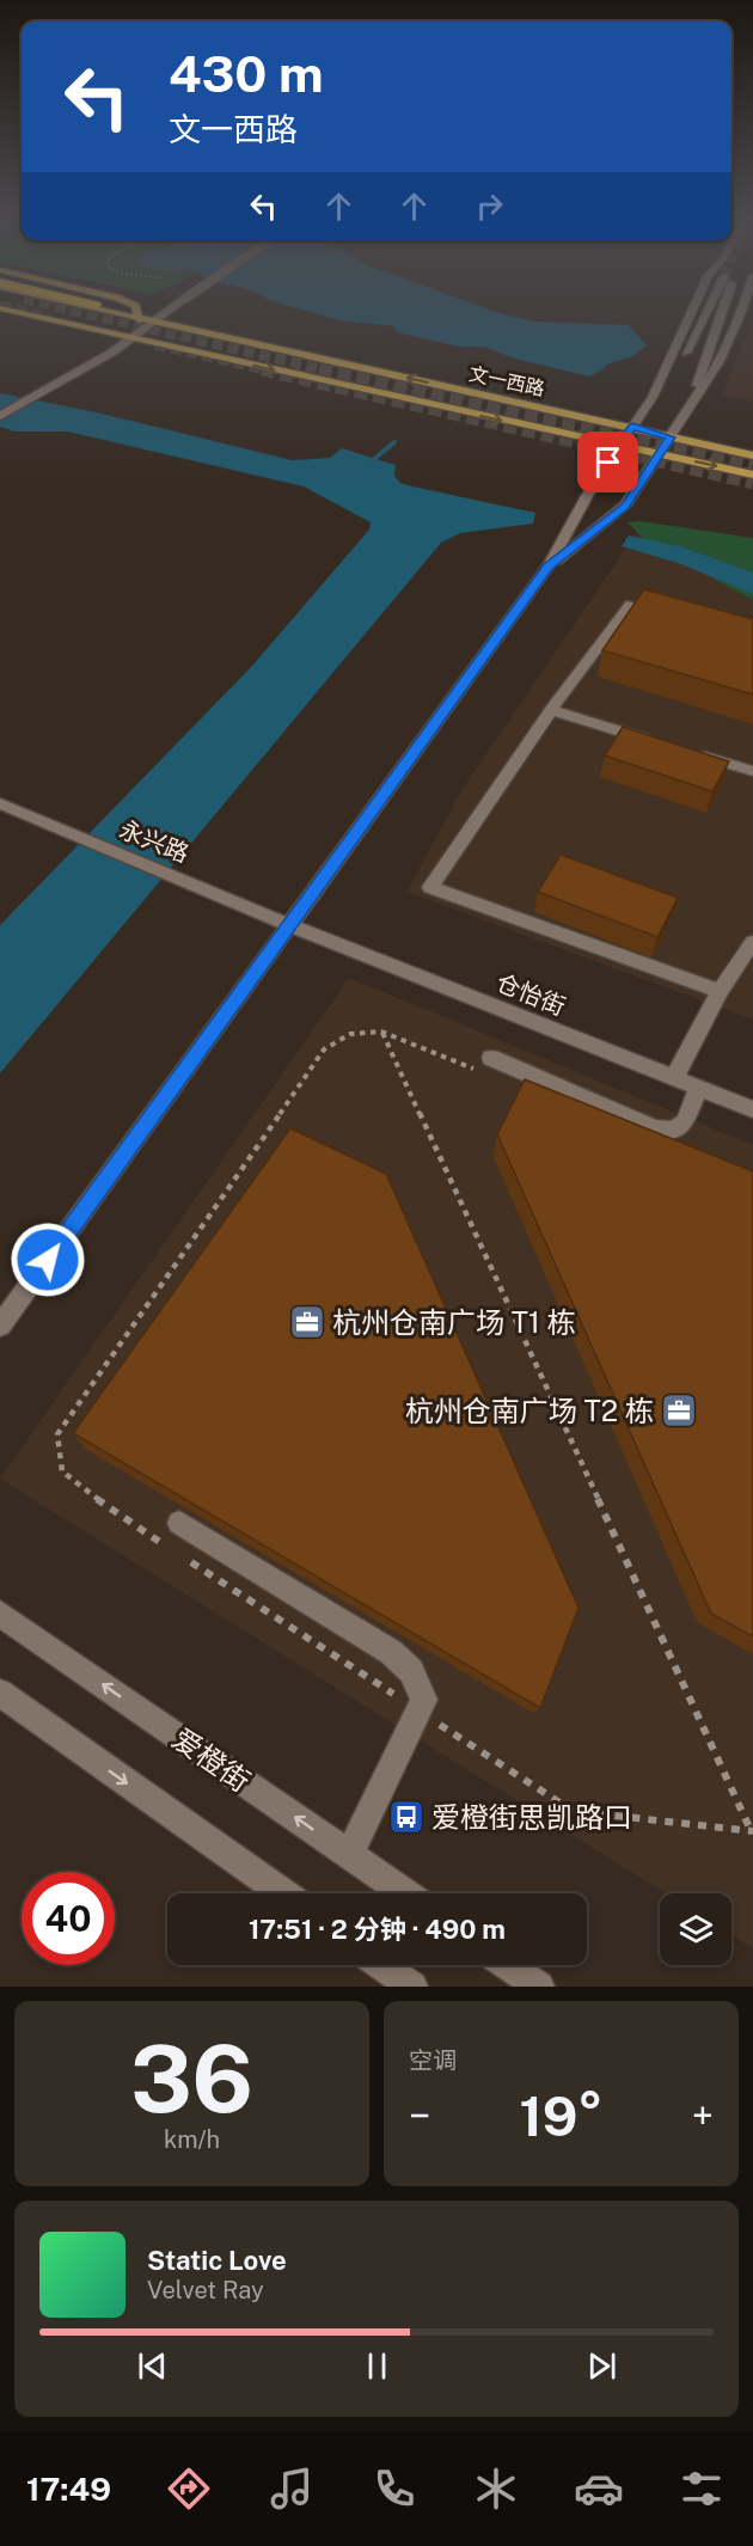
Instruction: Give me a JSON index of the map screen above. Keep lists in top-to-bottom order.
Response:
{
  "streets": {
    "main road": ["文一西路"],
    "street": ["永兴路", "仓怡街", "爱橙街"]
  },
  "crossings": [
    ["永兴路", "仓怡街"]
  ],
  "places": {
    "office": ["杭州仓南广场 T1 栋", "杭州仓南广场 T2 栋"],
    "bus stop": ["爱橙街思凯路口"]
  },
  "page": {
    "turn": ["430 m", "文一西路"],
    "limit": "40",
    "trip": "17:51 · 2 分钟 · 490 m",
    "tile": [
      ["36", "km/h"],
      "空调"
    ],
    "heat": ["−", "19°", "+"],
    "song": ["Static Love", "Velvet Ray"],
    "tabs": "17:49"
  }
}
